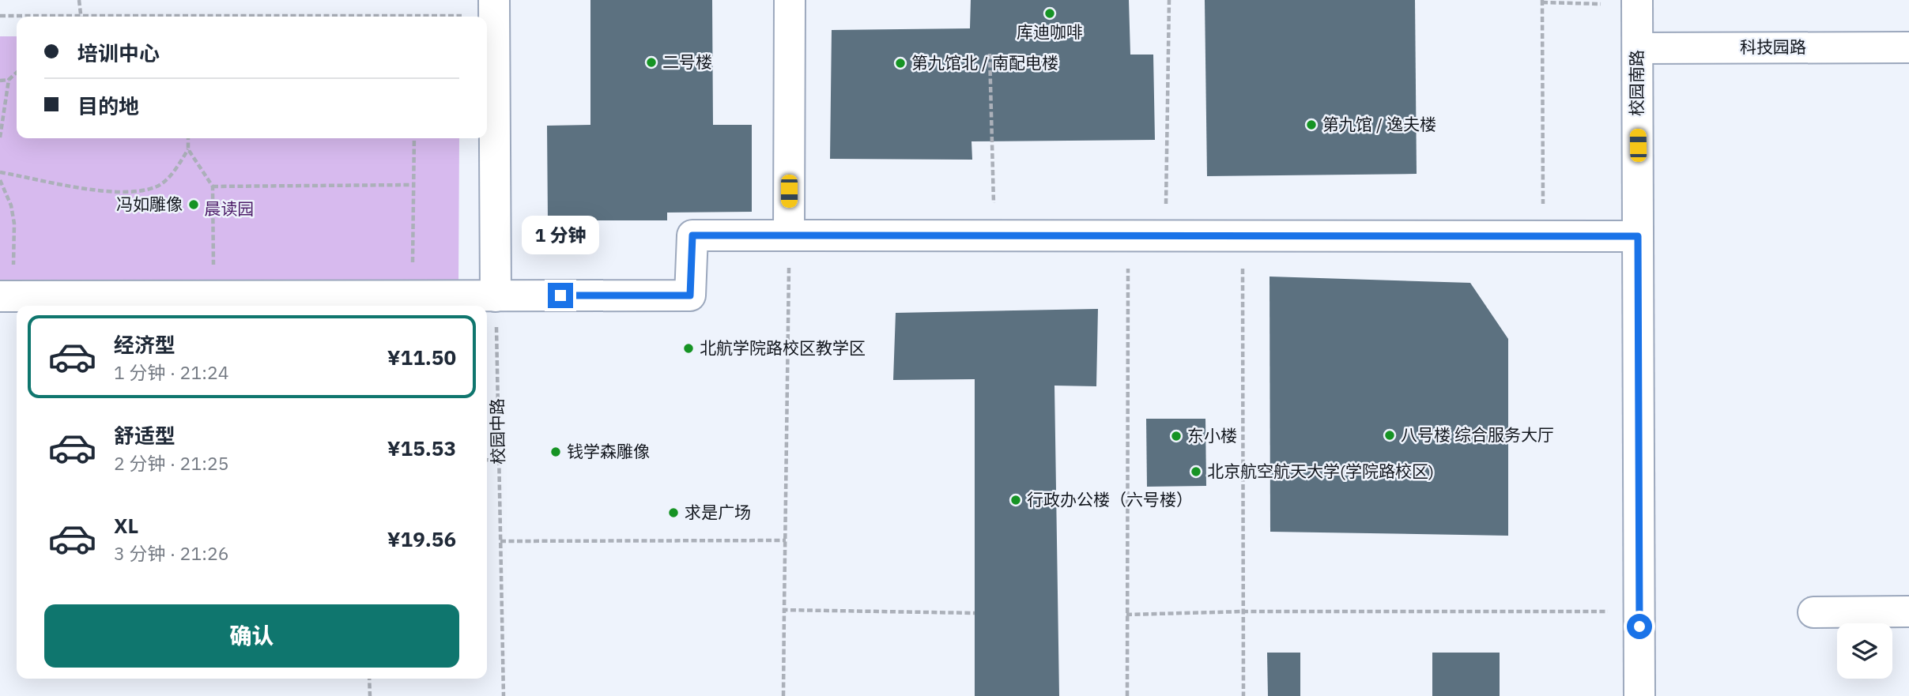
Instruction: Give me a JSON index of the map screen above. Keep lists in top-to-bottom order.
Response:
{
  "streets": {
    "lane": ["科技园路", "校园南路"],
    "path": ["校园中路"]
  },
  "crossings": [
    ["科技园路", "校园南路"]
  ],
  "parks": ["晨读园"],
  "places": [
    "库迪咖啡",
    "二号楼",
    "第九馆北 / 南配电楼",
    "第九馆 / 逸夫楼",
    "冯如雕像",
    "北航学院路校区教学区",
    "八号楼 综合服务大厅",
    "东小楼",
    "钱学森雕像",
    "北京航空航天大学(学院路校区)",
    "行政办公楼（六号楼）",
    "求是广场"
  ],
  "page": {
    "banner": ["培训中心", "目的地"],
    "bubble": "1 分钟",
    "list": [
      {
        "name": "经济型",
        "note": "1 分钟 · 21:24",
        "value": "¥11.50"
      },
      {
        "name": "舒适型",
        "note": "2 分钟 · 21:25",
        "value": "¥15.53"
      },
      {
        "name": "XL",
        "note": "3 分钟 · 21:26",
        "value": "¥19.56"
      }
    ],
    "buttons": "确认"
  }
}
